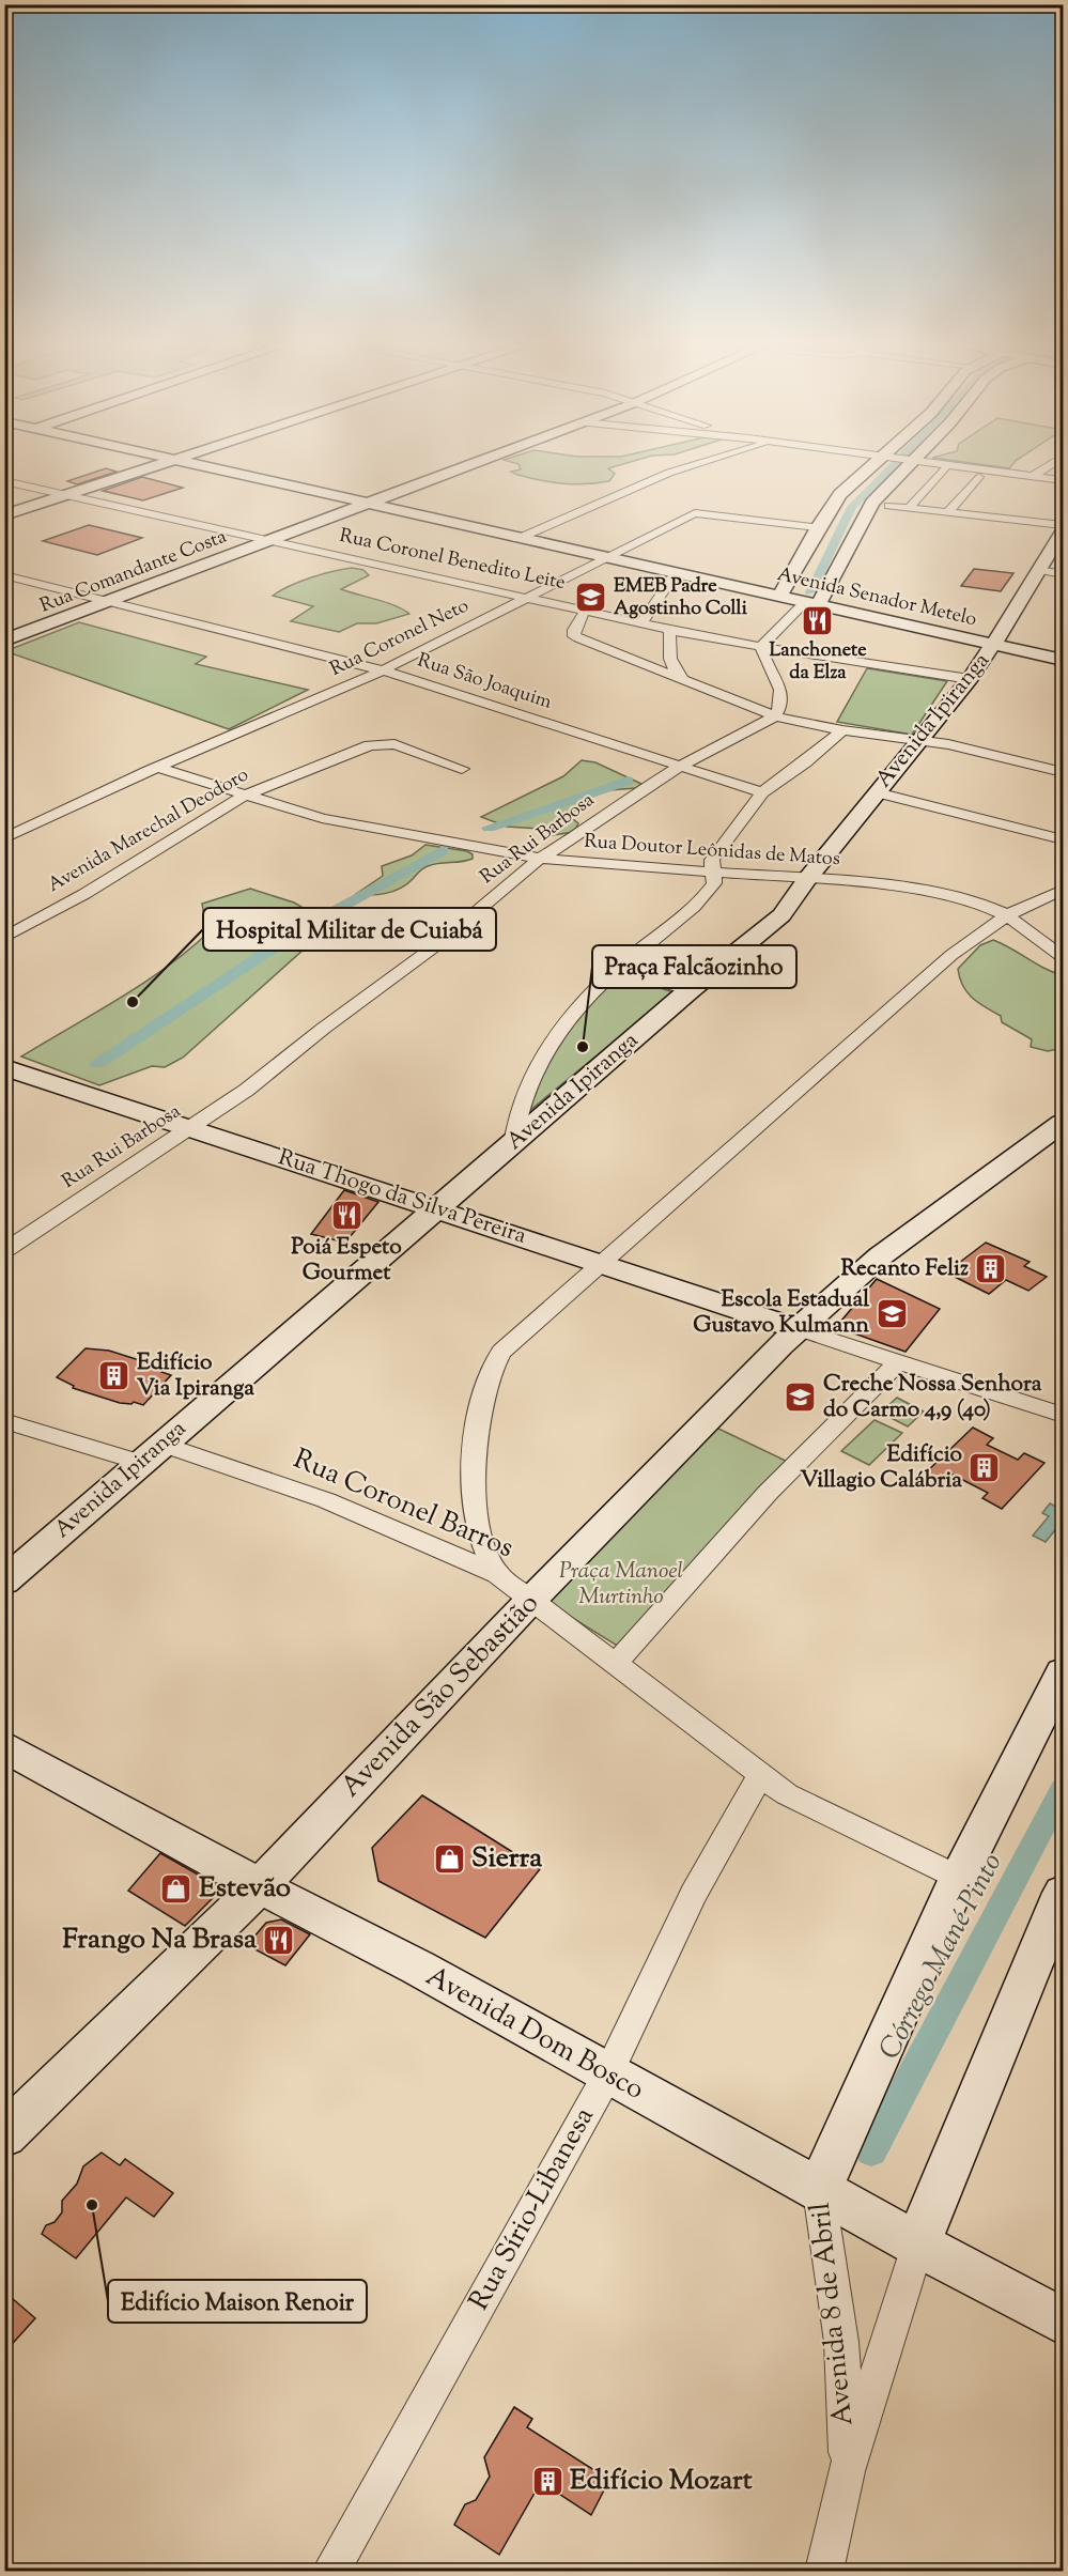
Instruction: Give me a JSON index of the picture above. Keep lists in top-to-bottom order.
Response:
{
  "streets": {
    "street": [
      "Rua Coronel Benedito Leite",
      "Rua Comandante Costa",
      "Avenida Senador Metelo",
      "Rua Coronel Neto",
      "Rua São Joaquim",
      "Avenida Ipiranga",
      "Avenida Marechal Deodoro",
      "Rua Rui Barbosa",
      "Rua Doutor Leônidas de Matos",
      "Rua Thogo da Silva Pereira",
      "Rua Coronel Barros",
      "Avenida São Sebastião",
      "Avenida Dom Bosco",
      "Rua Sírio-Libanesa",
      "Avenida 8 de Abril"
    ]
  },
  "crossings": [
    ["Rua Coronel Benedito Leite", "Rua Comandante Costa"],
    ["Rua Coronel Benedito Leite", "Rua Coronel Neto"],
    ["Rua Coronel Benedito Leite", "Avenida Ipiranga"],
    ["Rua Comandante Costa", "Avenida Senador Metelo"],
    ["Rua Comandante Costa", "Rua São Joaquim"],
    ["Avenida Senador Metelo", "Rua Coronel Neto"],
    ["Avenida Senador Metelo", "Avenida Ipiranga"],
    ["Rua Coronel Neto", "Rua São Joaquim"],
    ["Rua Coronel Neto", "Rua Doutor Leônidas de Matos"],
    ["Rua São Joaquim", "Rua Rui Barbosa"],
    ["Avenida Ipiranga", "Rua Doutor Leônidas de Matos"],
    ["Avenida Ipiranga", "Rua Thogo da Silva Pereira"],
    ["Avenida Ipiranga", "Rua Coronel Barros"],
    ["Avenida Marechal Deodoro", "Rua Doutor Leônidas de Matos"],
    ["Rua Rui Barbosa", "Rua Doutor Leônidas de Matos"],
    ["Rua Rui Barbosa", "Rua Thogo da Silva Pereira"],
    ["Rua Thogo da Silva Pereira", "Avenida São Sebastião"],
    ["Rua Coronel Barros", "Avenida São Sebastião"],
    ["Rua Coronel Barros", "Rua Sírio-Libanesa"],
    ["Rua Coronel Barros", "Avenida 8 de Abril"],
    ["Avenida São Sebastião", "Avenida Dom Bosco"],
    ["Avenida Dom Bosco", "Rua Sírio-Libanesa"],
    ["Avenida Dom Bosco", "Avenida 8 de Abril"]
  ],
  "water": ["Córrego Mané Pinto"],
  "parks": ["Praça Manoel Murtinho"],
  "places": {
    "school or university": ["EMEB Padre Agostinho Colli", "Escola Estadual Gustavo Kulmann", "Creche Nossa Senhora do Carmo 4,9 (40)"],
    "restaurant": ["Lanchonete da Elza", "Poiá Espeto Gourmet", "Frango Na Brasa"],
    "other": ["Hospital Militar de Cuiabá", "Praça Falcãozinho", "Edifício Maison Renoir"],
    "building": [
      "Recanto Feliz",
      "Edifício Via Ipiranga",
      "Edifício Villagio Calábria",
      "Edifício Mozart"
    ],
    "shop": ["Sierra", "Estevão"]
  }
}
